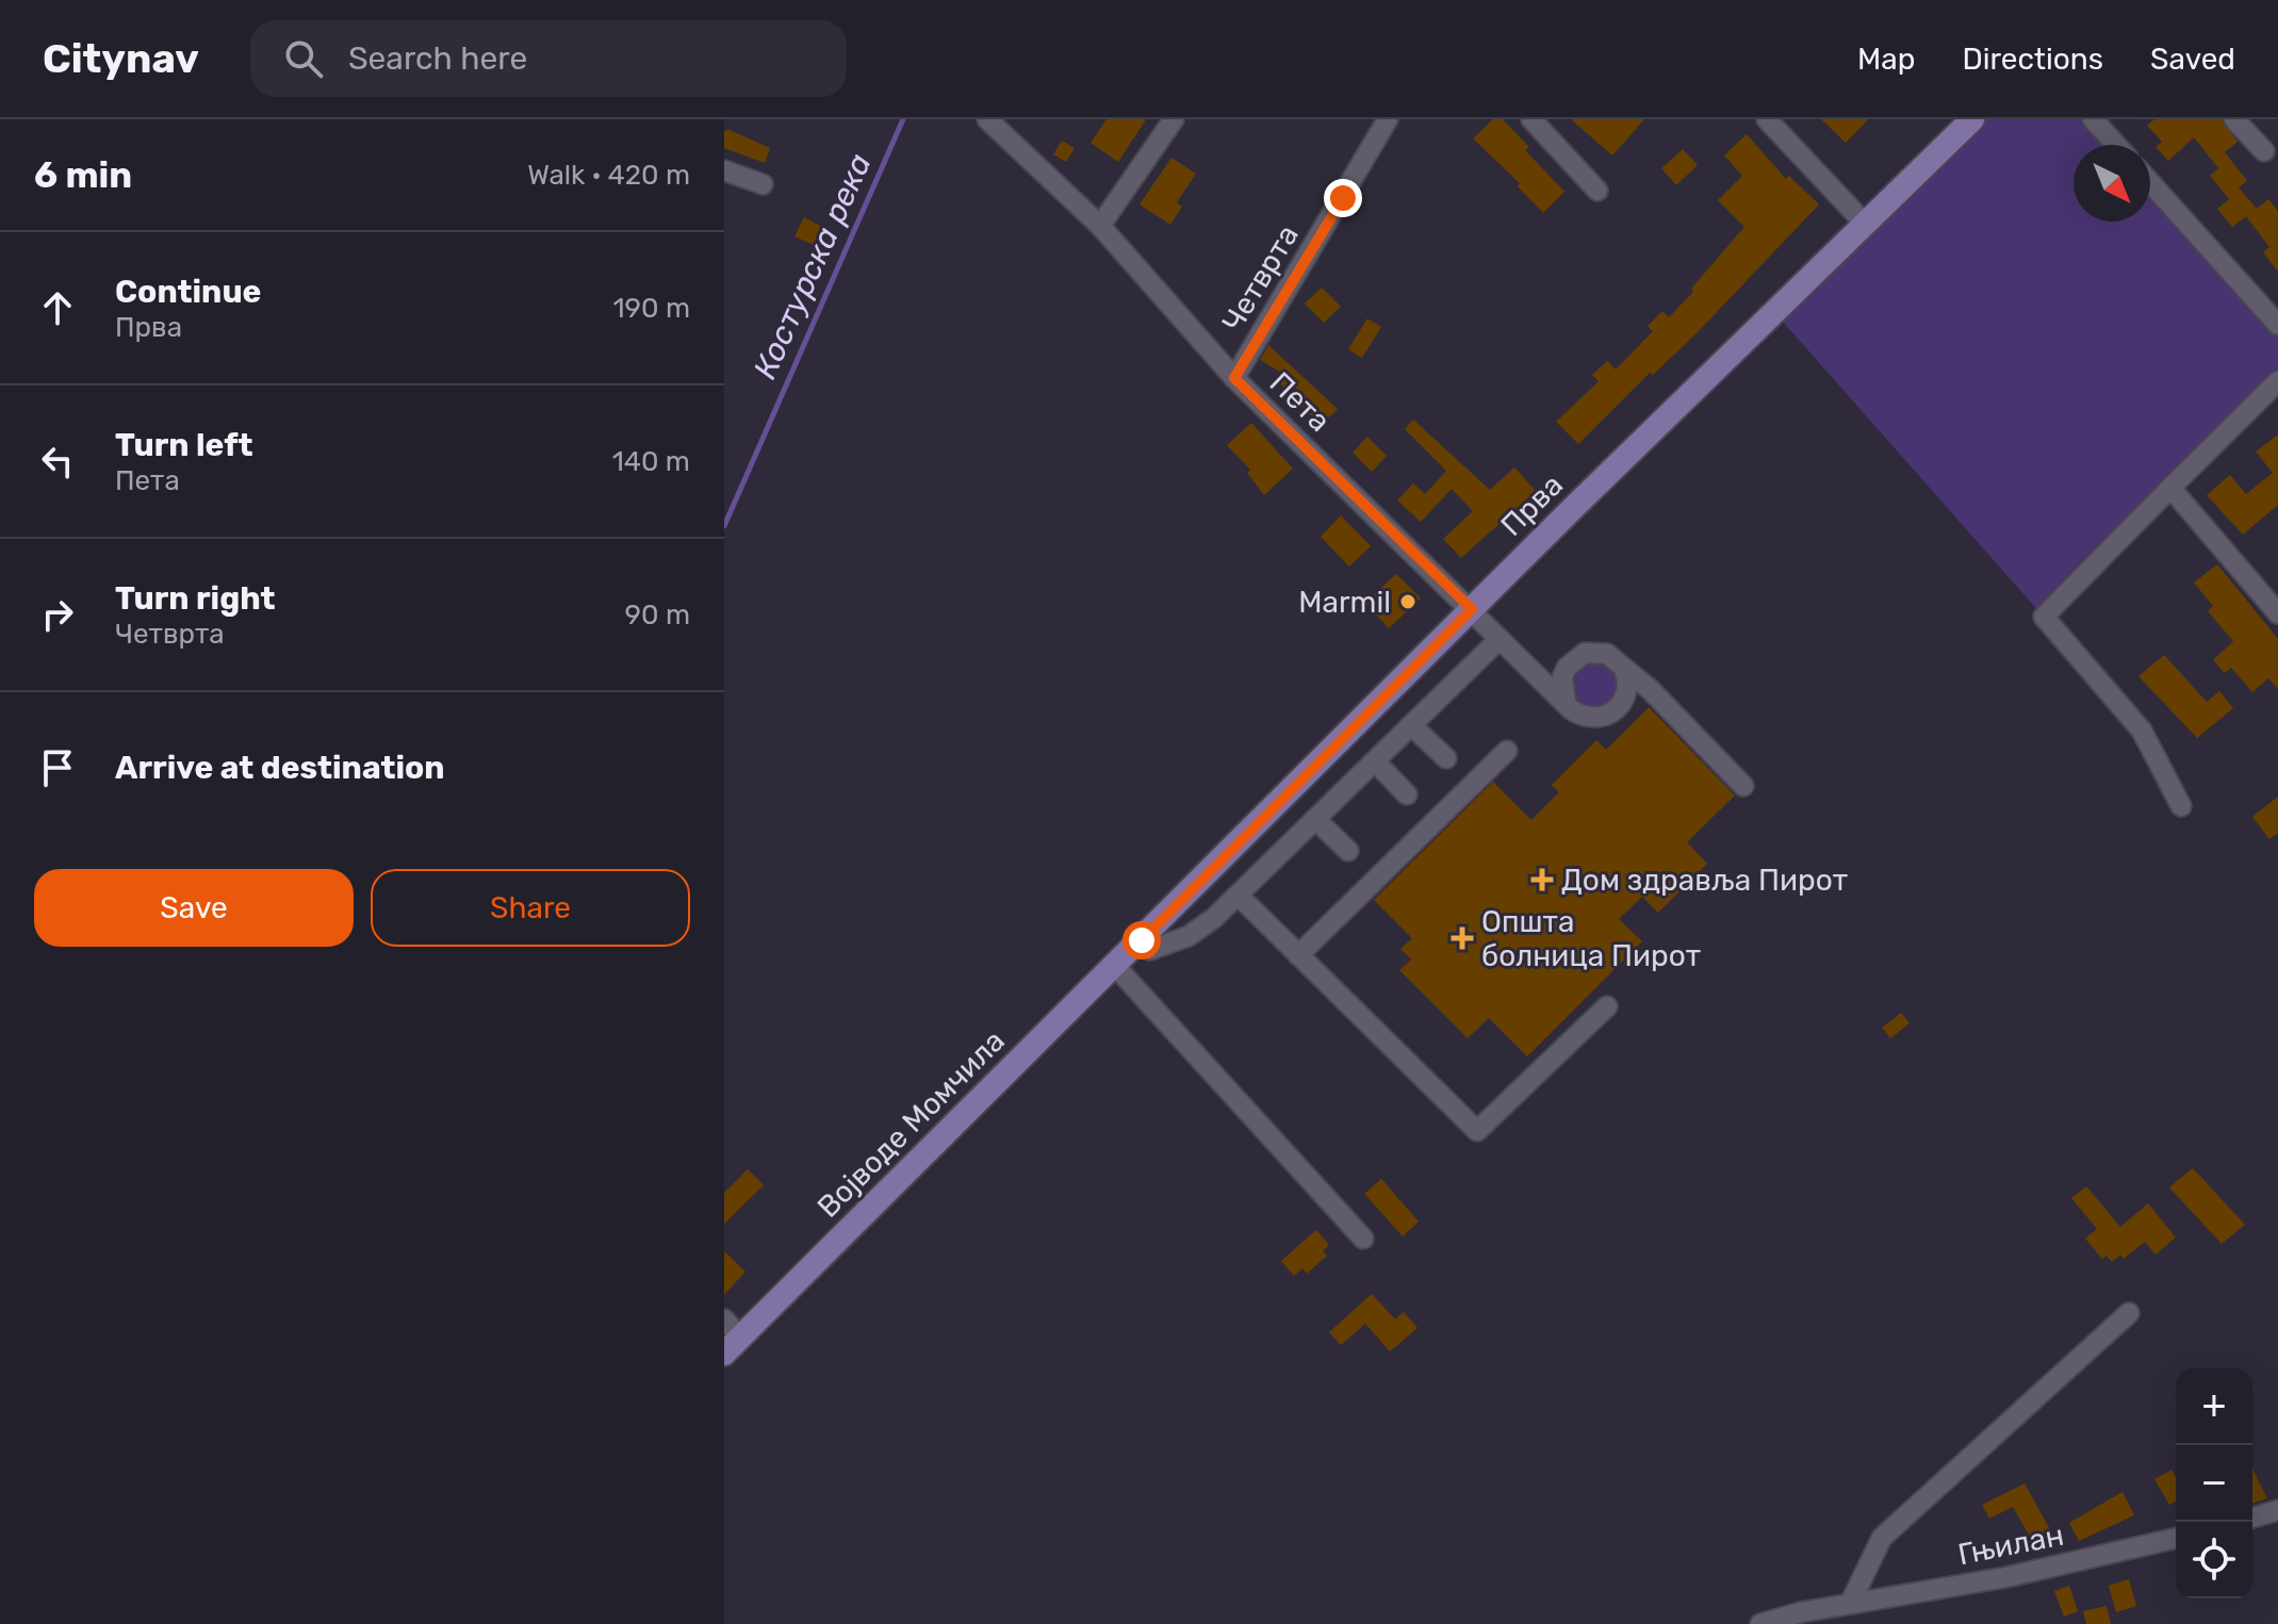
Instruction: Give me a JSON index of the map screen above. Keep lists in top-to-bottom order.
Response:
{
  "streets": {
    "main road": ["Прва", "Војводе Момчила"],
    "street": ["Четврта", "Пета", "Гњилан"]
  },
  "crossings": [
    ["Четврта", "Пета"],
    ["Пета", "Прва"],
    ["Прва", "Војводе Момчила"]
  ],
  "water": ["Костурска река"],
  "places": {
    "other": ["Marmil"],
    "health": ["Дом здравља Пирот", "Општа болница Пирот"]
  },
  "north": "bottom right",
  "page": {
    "header": "Citynav",
    "search": "Search here",
    "nav": ["Map", "Directions", "Saved"],
    "heading": ["6 min", "Walk · 420 m"],
    "list": [
      ["Continue", "Прва", "190 m"],
      ["Turn left", "Пета", "140 m"],
      ["Turn right", "Четврта", "90 m"],
      "Arrive at destination"
    ],
    "buttons": ["Save", "Share"],
    "map_buttons": ["+", "−"]
  }
}
